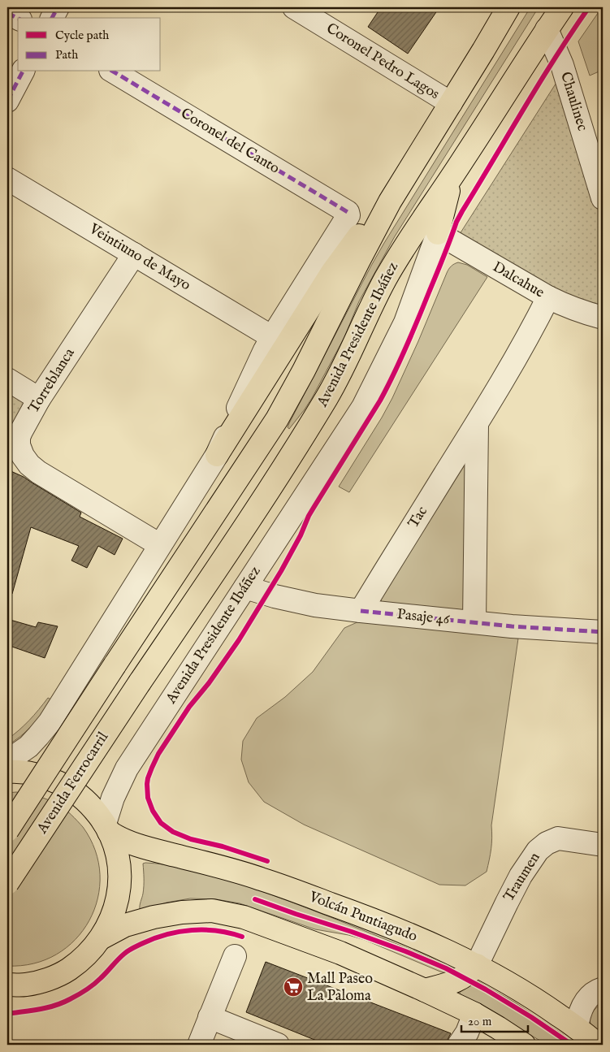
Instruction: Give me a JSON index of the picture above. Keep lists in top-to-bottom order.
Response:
{
  "streets": {
    "main road": ["Avenida Presidente Ibáñez", "Avenida Ferrocarril", "Volcán Puntiagudo"],
    "street": [
      "Coronel Pedro Lagos",
      "Chaulinec",
      "Coronel del Canto",
      "Veintiuno de Mayo",
      "Dalcahue",
      "Torreblanca",
      "Tac",
      "Pasaje 46",
      "Traumen"
    ]
  },
  "crossings": [
    ["Chaulinec", "Avenida Presidente Ibáñez"],
    ["Coronel del Canto", "Veintiuno de Mayo"],
    ["Veintiuno de Mayo", "Torreblanca"],
    ["Dalcahue", "Avenida Presidente Ibáñez"],
    ["Dalcahue", "Tac"],
    ["Avenida Presidente Ibáñez", "Pasaje 46"],
    ["Avenida Presidente Ibáñez", "Avenida Ferrocarril"],
    ["Avenida Presidente Ibáñez", "Volcán Puntiagudo"],
    ["Tac", "Pasaje 46"],
    ["Traumen", "Volcán Puntiagudo"]
  ],
  "places": {
    "supermarket": ["Mall Paseo La Paloma"]
  },
  "legend": ["Cycle path", "Path"],
  "scale_bar": "20 m"
}
